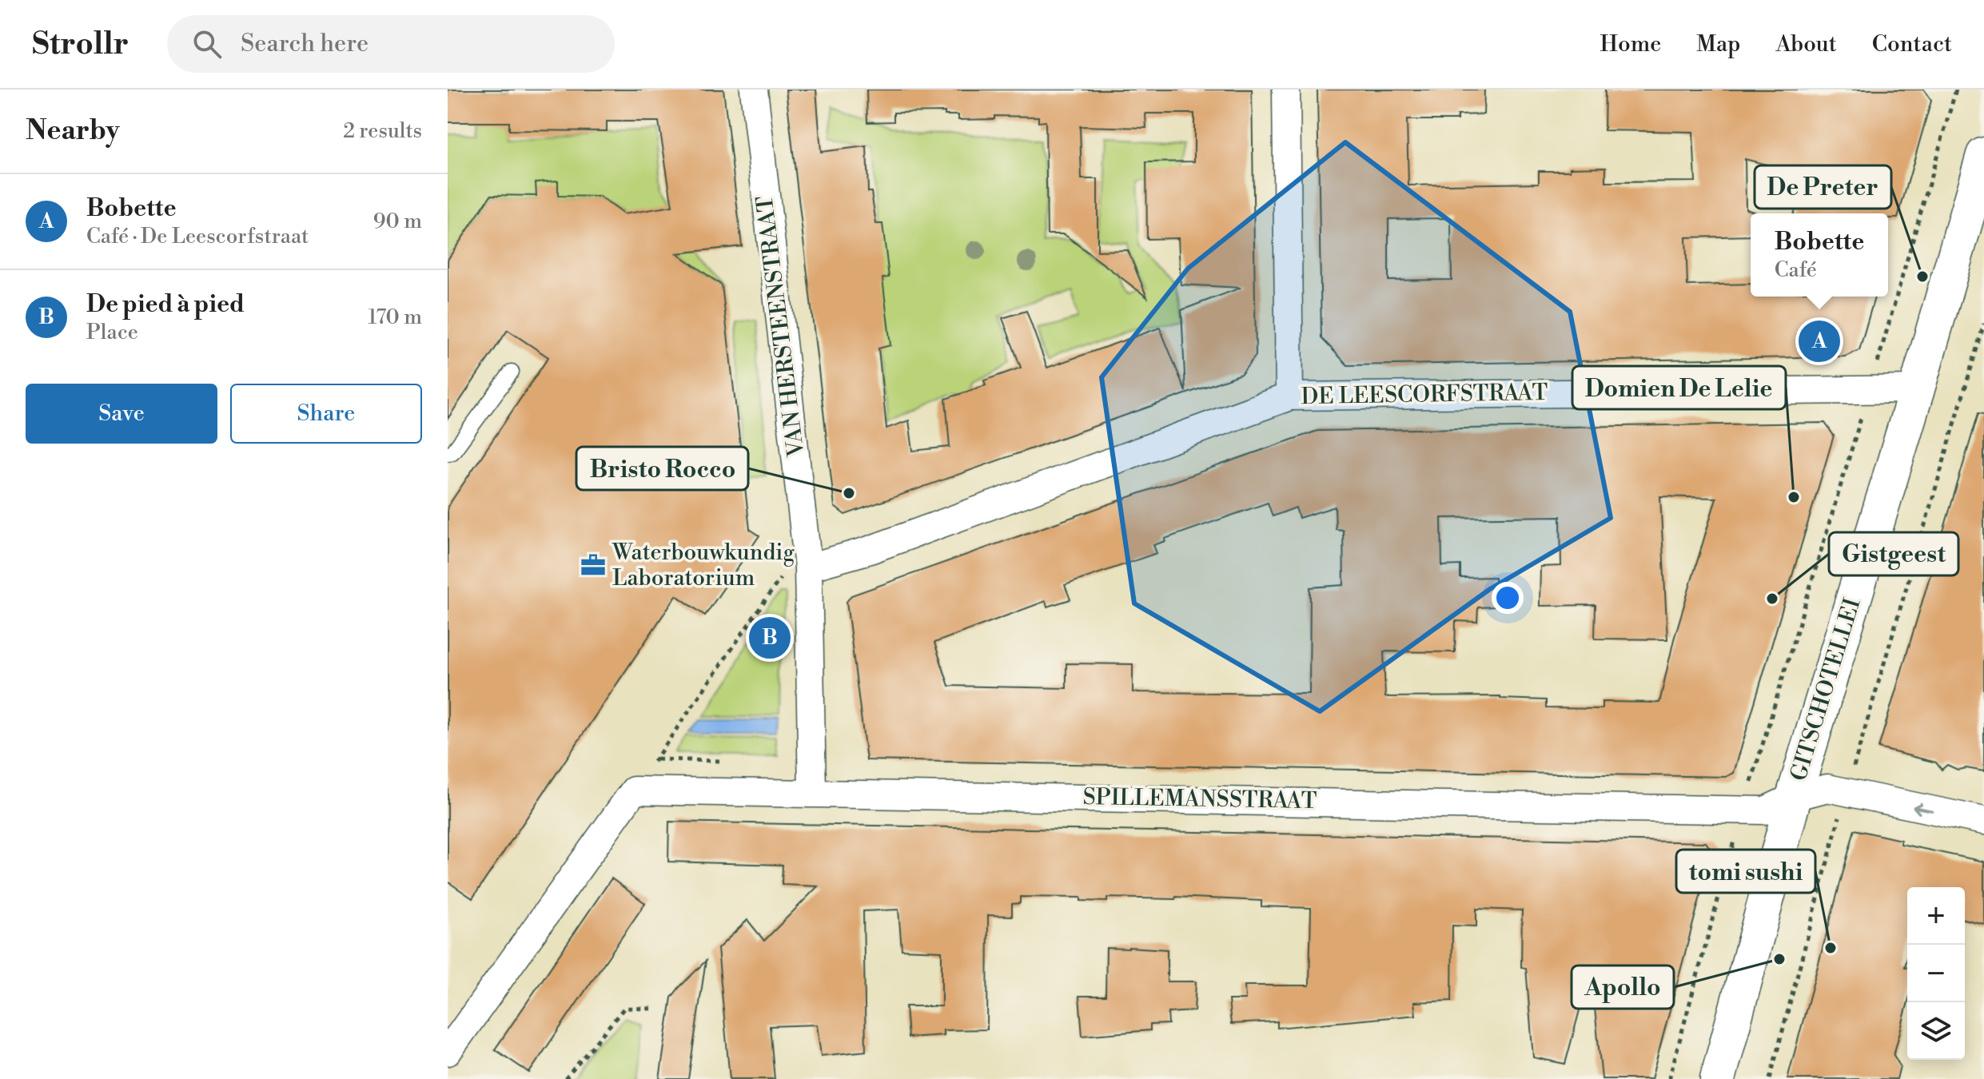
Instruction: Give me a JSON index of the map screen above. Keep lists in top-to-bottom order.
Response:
{
  "streets": {
    "street": [
      "VAN HERSTEENSTRAAT",
      "DE LEESCORFSTRAAT",
      "GITSCHOTELLEI",
      "SPILLEMANSSTRAAT"
    ]
  },
  "crossings": [
    ["VAN HERSTEENSTRAAT", "DE LEESCORFSTRAAT"],
    ["VAN HERSTEENSTRAAT", "SPILLEMANSSTRAAT"],
    ["DE LEESCORFSTRAAT", "GITSCHOTELLEI"],
    ["GITSCHOTELLEI", "SPILLEMANSSTRAAT"]
  ],
  "places": {
    "other": [
      "De Preter",
      "Bristo Rocco",
      "Domien De Lelie",
      "Gistgeest",
      "tomi sushi",
      "Apollo"
    ],
    "office": ["Waterbouwkundig Laboratorium"]
  },
  "page": {
    "header": "Strollr",
    "search": "Search here",
    "nav": [
      "Home",
      "Map",
      "About",
      "Contact"
    ],
    "heading": ["Nearby", "2 results"],
    "list": [
      {
        "mark": "A",
        "name": "Bobette",
        "note": "Café · De Leescorfstraat",
        "value": "90 m"
      },
      {
        "mark": "B",
        "name": "De pied à pied",
        "note": "Place",
        "value": "170 m"
      }
    ],
    "popup": ["Bobette", "Café"],
    "pins": ["A", "B"],
    "buttons": ["Save", "Share"],
    "map_buttons": ["+", "−"]
  }
}
